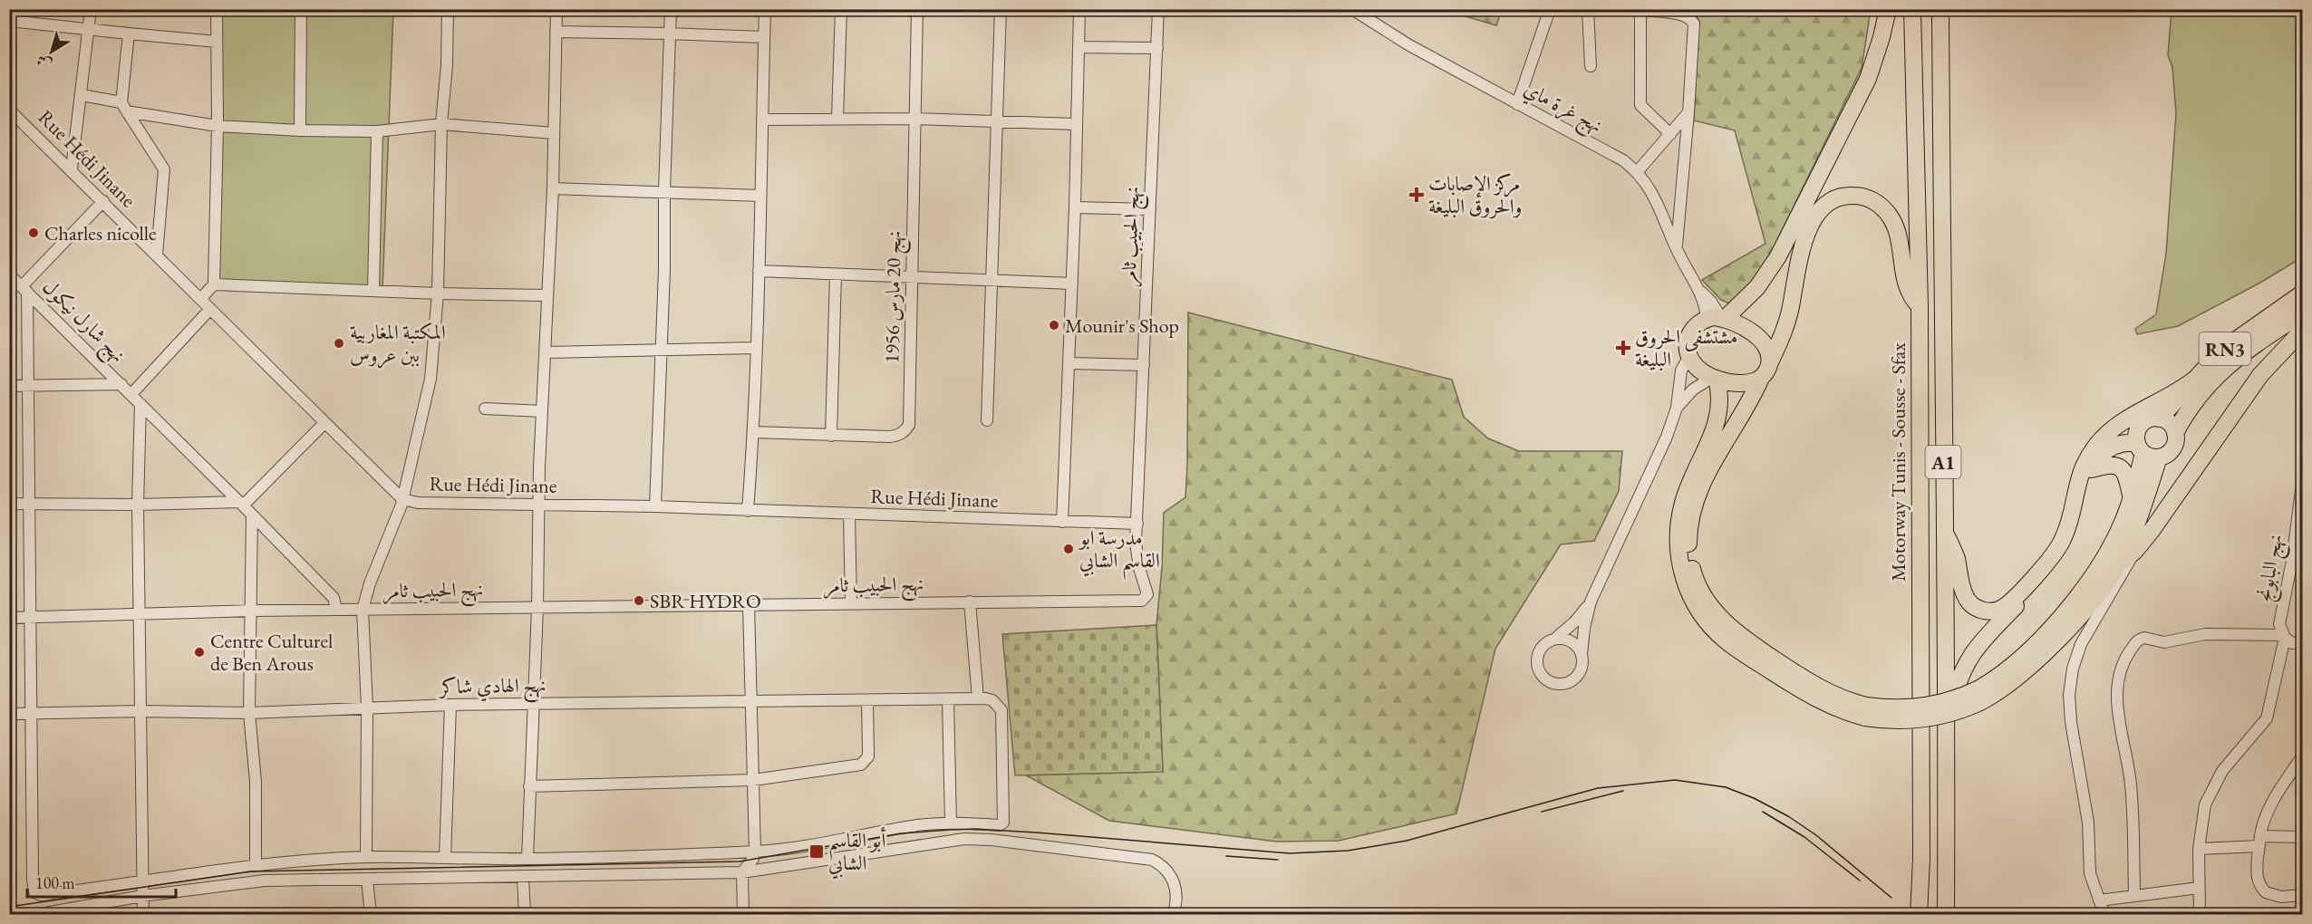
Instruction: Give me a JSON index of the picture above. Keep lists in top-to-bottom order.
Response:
{
  "streets": {
    "highway": ["RN3", "Motorway Tunis - Sousse - Sfax", "A1"],
    "street": [
      "نهج غرة ماي",
      "Rue Hédi Jinane",
      "نهج الحبيب ثامر",
      "نهج 20 مارس 1956",
      "نهج شارل نيكول",
      "نهج البابونج",
      "نهج الهادي شاكر"
    ]
  },
  "crossings": [
    ["Rue Hédi Jinane", "نهج الحبيب ثامر"],
    ["نهج الحبيب ثامر", "نهج شارل نيكول"]
  ],
  "places": {
    "health": ["مركز الإصابات والحروق البليغة", "مشتشفى الحروق البليغة"],
    "other": [
      "Charles nicolle",
      "Mounir's Shop",
      "المكتبة المغاربية ببن عروس",
      "مدرسة ابو القاسم الشابي",
      "SBR HYDRO",
      "Centre Culturel de Ben Arous"
    ],
    "transit": ["أبو القاسم الشابي"]
  },
  "scale_bar": "100 m",
  "north": "bottom left"
}
